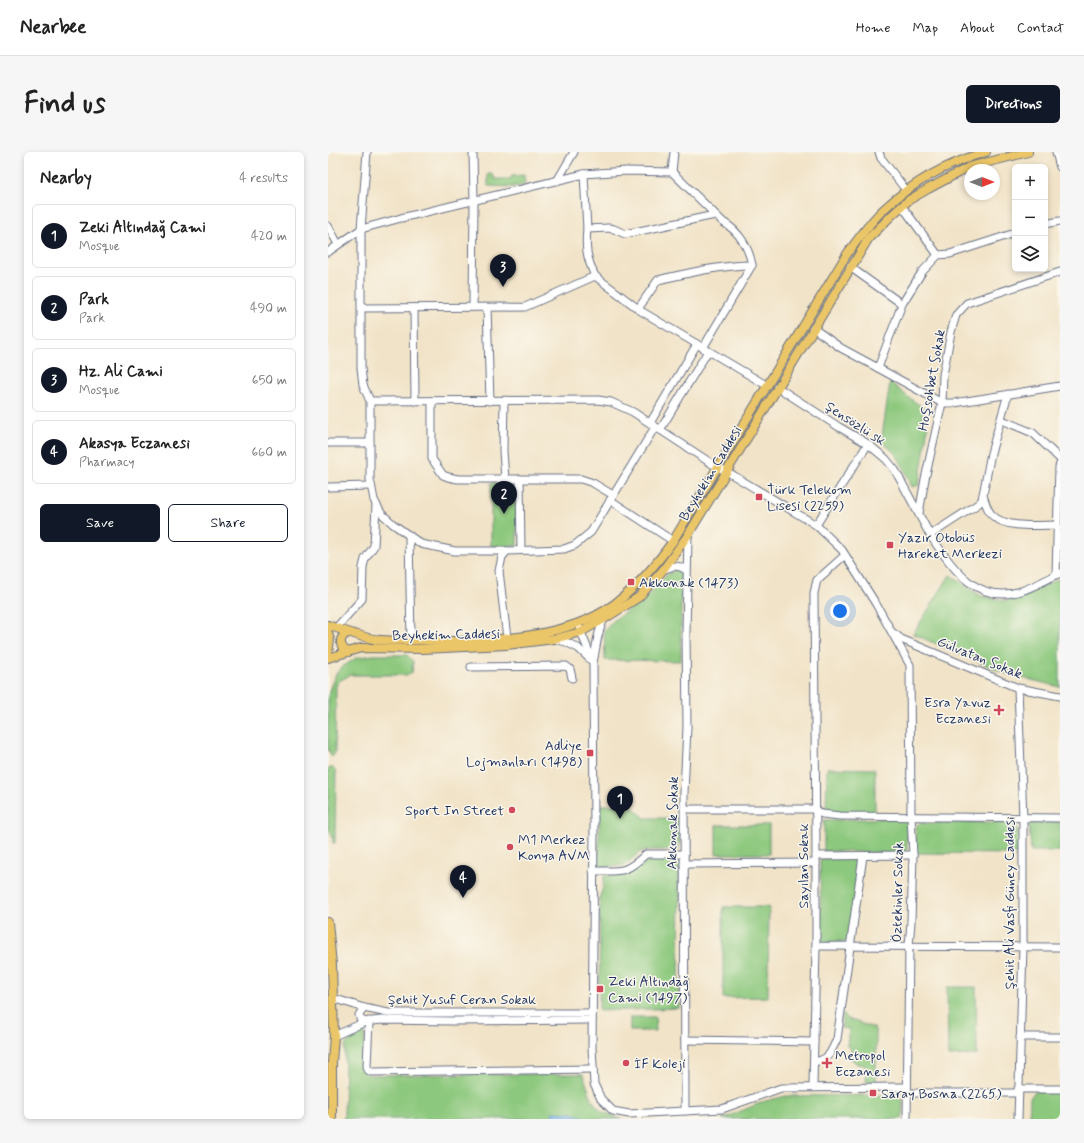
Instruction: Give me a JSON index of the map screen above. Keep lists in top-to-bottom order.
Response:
{
  "streets": {
    "main road": ["Beyhekim Caddesi"],
    "street": [
      "Hoşsohbet Sokak",
      "Şensözlü sk",
      "Gülvatan Sokak",
      "Akkonak Sokak",
      "Sayılan Sokak",
      "Öztekinler Sokak",
      "Şehit Ali Vasfi Güney Caddesi",
      "Şehit Yusuf Ceran Sokak"
    ]
  },
  "crossings": [
    ["Hoşsohbet Sokak", "Şensözlü sk"],
    ["Şensözlü sk", "Beyhekim Caddesi"],
    ["Beyhekim Caddesi", "Akkonak Sokak"],
    ["Gülvatan Sokak", "Öztekinler Sokak"],
    ["Gülvatan Sokak", "Şehit Ali Vasfi Güney Caddesi"]
  ],
  "places": {
    "transit": [
      "Türk Telekom Lisesi (2259)",
      "Yazır Otobüs Hareket Merkezi",
      "Akkonak (1473)",
      "Adliye Lojmanları (1498)",
      "Zeki Altındağ Cami (1497)",
      "Saray Bosna (2265)"
    ],
    "health": ["Esra Yavuz Eczanesi", "Metropol Eczanesi"],
    "other": ["Sport In Street", "M1 Merkez Konya AVM", "İF Koleji"]
  },
  "north": "right",
  "page": {
    "header": "Nearbee",
    "nav": [
      "Home",
      "Map",
      "About",
      "Contact"
    ],
    "buttons": [
      "Directions",
      ["Save", "Share"]
    ],
    "title": "Find us",
    "heading": ["Nearby", "4 results"],
    "map_buttons": ["+", "−"],
    "list": [
      {
        "mark": "1",
        "name": "Zeki Altındağ Cami",
        "note": "Mosque",
        "value": "420 m"
      },
      {
        "mark": "2",
        "name": "Park",
        "note": "Park",
        "value": "490 m"
      },
      {
        "mark": "3",
        "name": "Hz. Ali Cami",
        "note": "Mosque",
        "value": "650 m"
      },
      {
        "mark": "4",
        "name": "Akasya Eczanesi",
        "note": "Pharmacy",
        "value": "660 m"
      }
    ],
    "pins": [
      "3",
      "2",
      "1",
      "4"
    ]
  }
}
